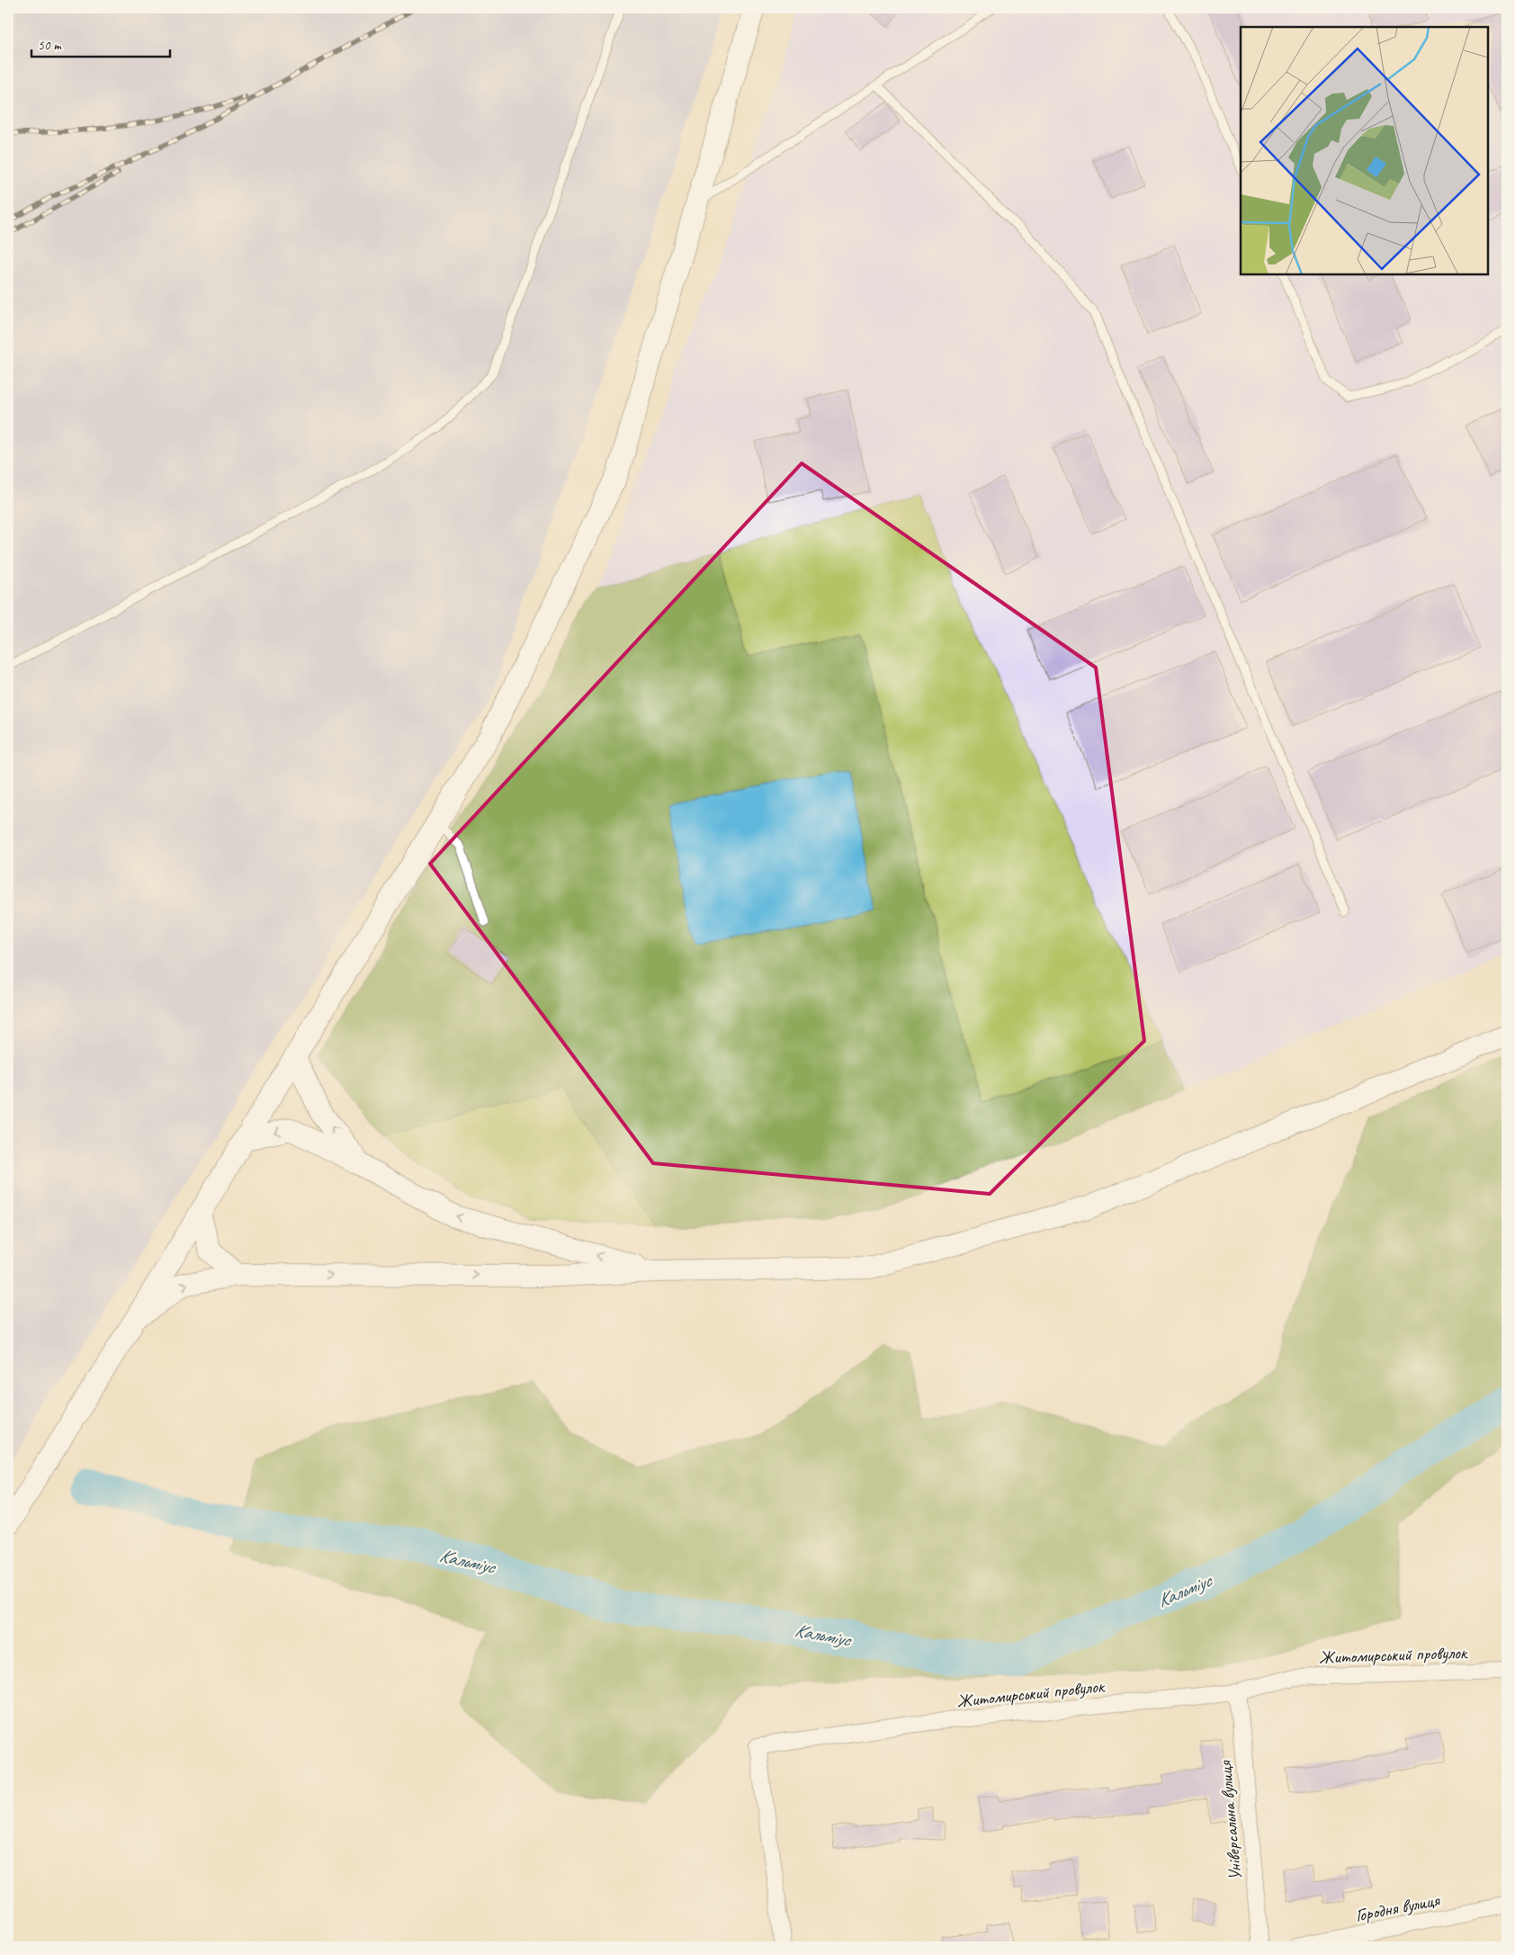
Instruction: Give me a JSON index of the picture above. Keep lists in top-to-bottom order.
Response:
{
  "streets": {
    "street": ["Житомирський провулок", "Універсальна вулиця", "Городня вулиця"]
  },
  "crossings": [
    ["Житомирський провулок", "Універсальна вулиця"]
  ],
  "water": ["Кальміус"],
  "scale_bar": "50 m"
}
